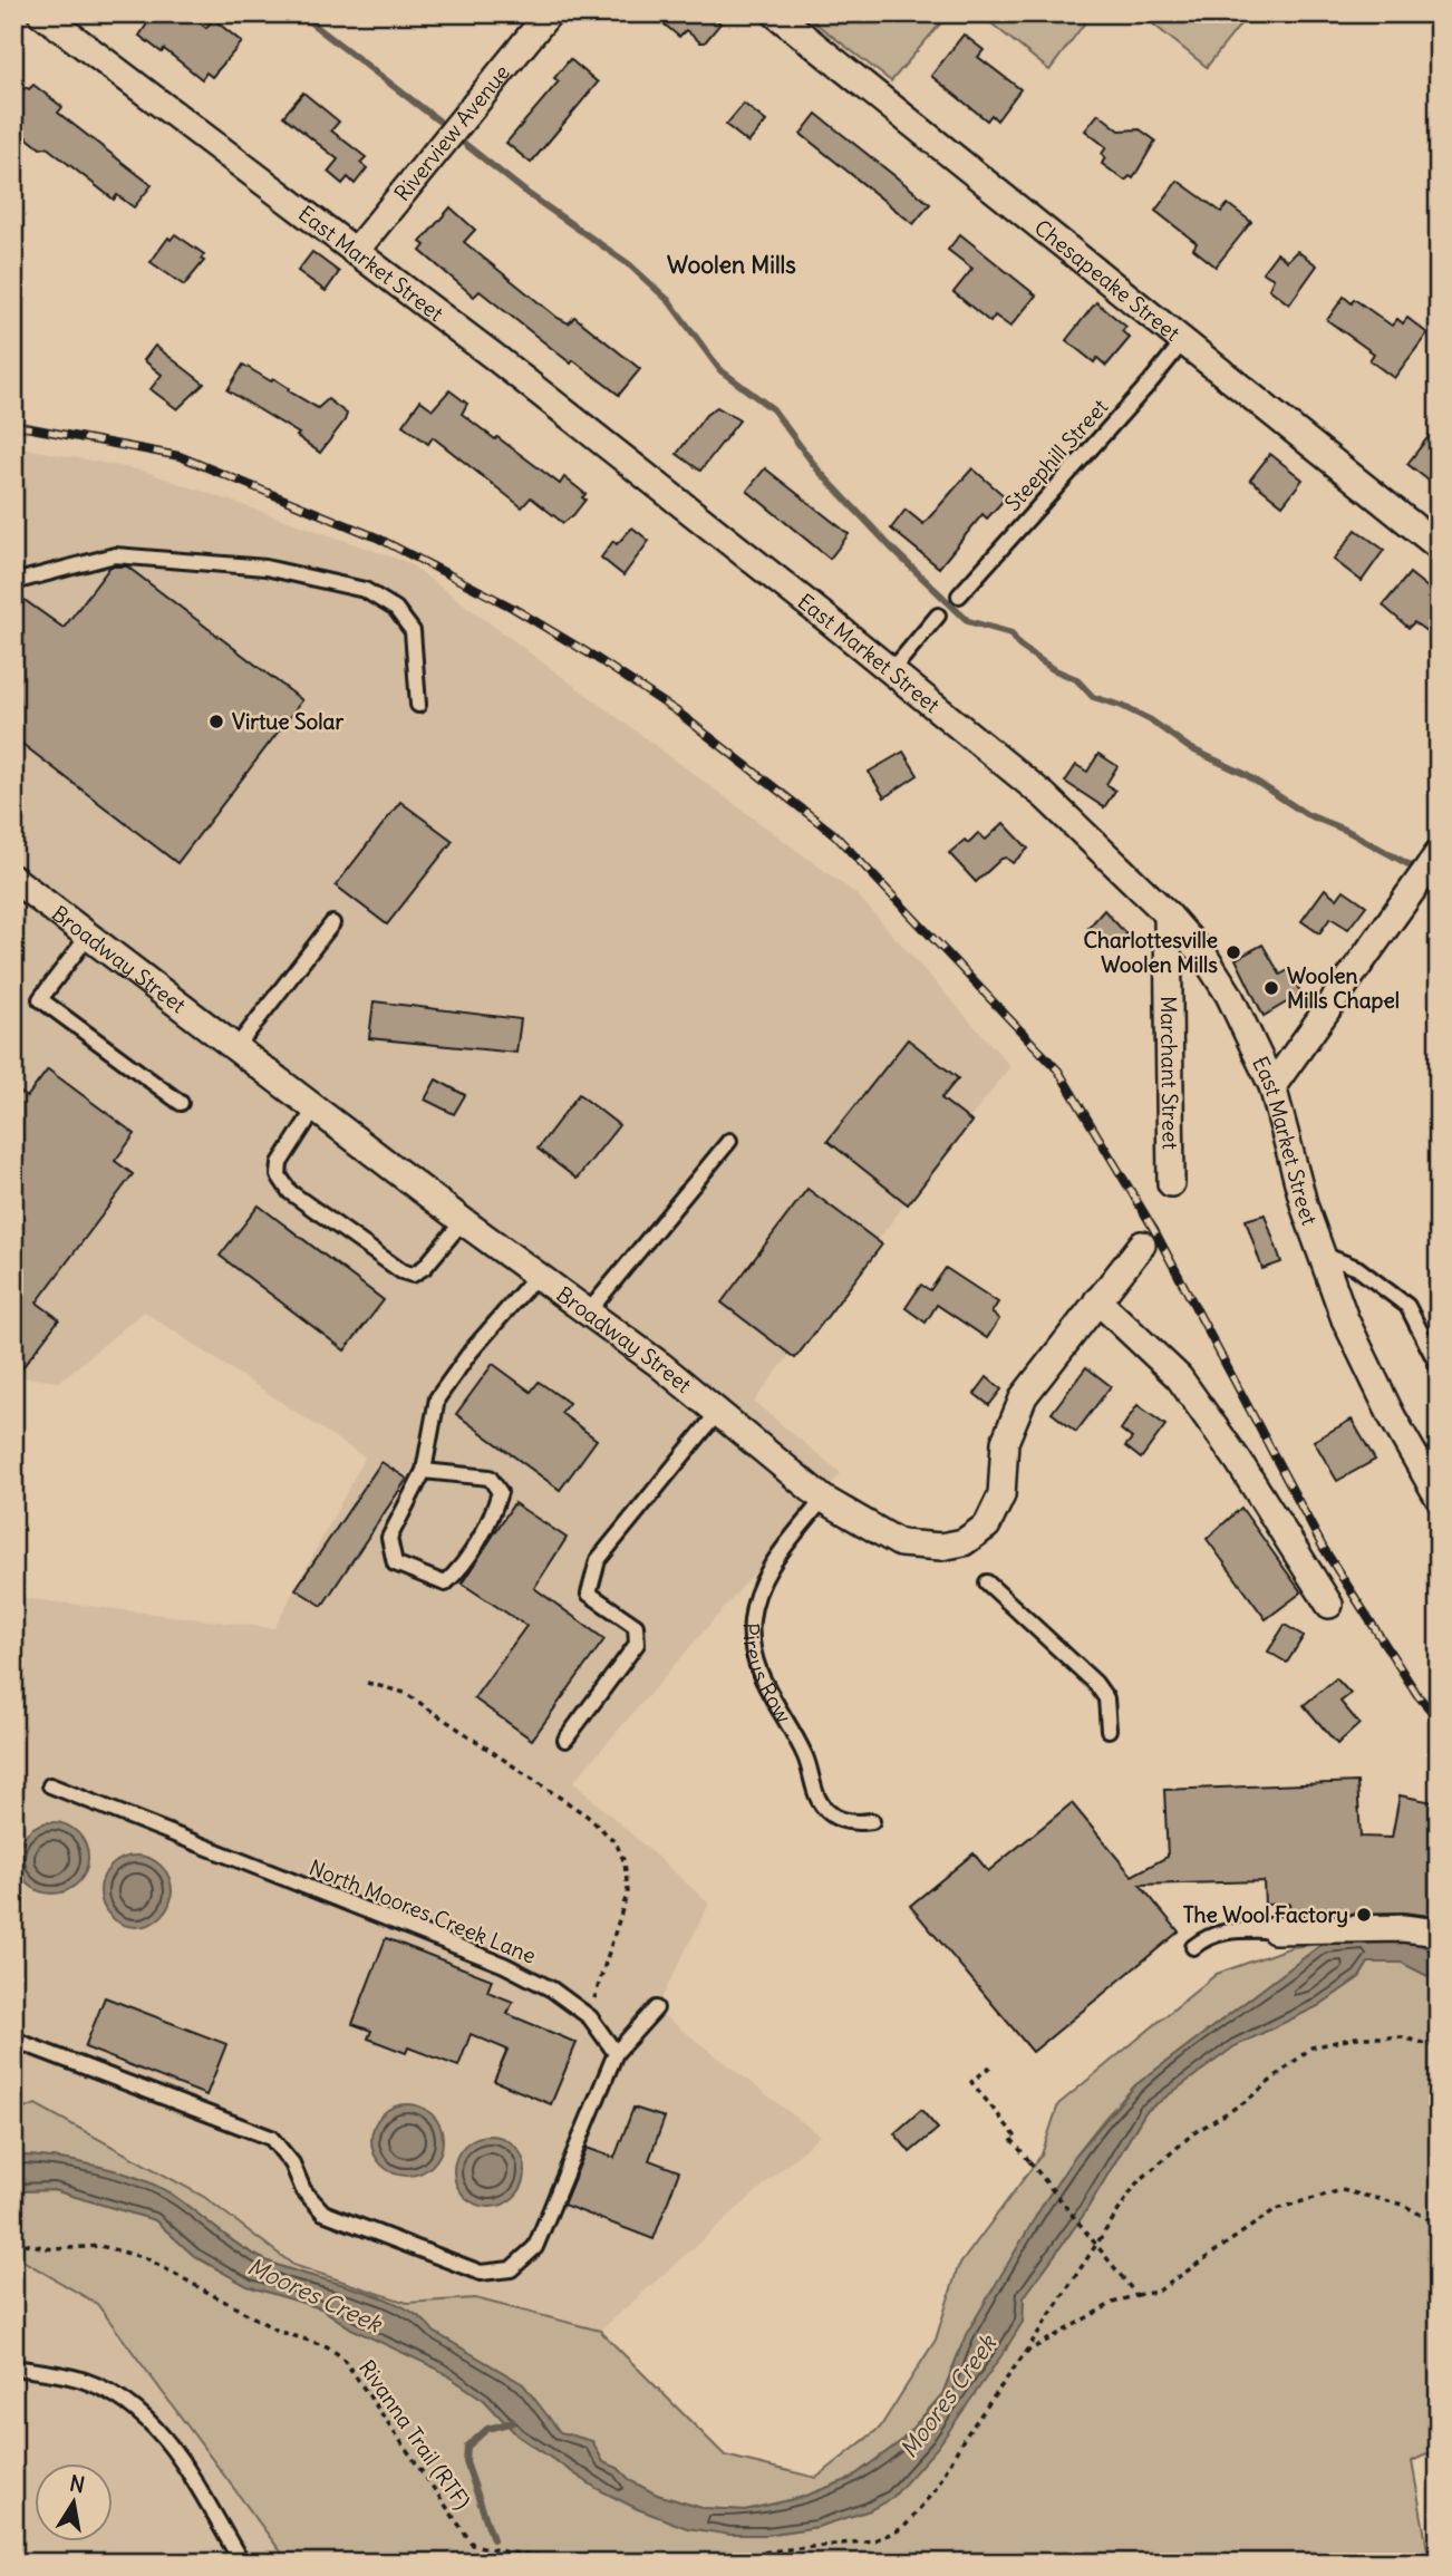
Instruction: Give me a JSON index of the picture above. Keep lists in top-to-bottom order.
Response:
{
  "streets": {
    "street": [
      "Riverview Avenue",
      "East Market Street",
      "Chesapeake Street",
      "Broadway Street",
      "Marchant Street"
    ],
    "lane": ["Steephill Street", "Pireus Row", "North Moores Creek Lane"],
    "path": ["Rivanna Trail (RTF)"]
  },
  "crossings": [
    ["Riverview Avenue", "East Market Street"],
    ["East Market Street", "Marchant Street"],
    ["Chesapeake Street", "Steephill Street"],
    ["Broadway Street", "Pireus Row"]
  ],
  "districts": ["Woolen Mills"],
  "water": ["Moores Creek"],
  "places": [
    "Virtue Solar",
    "Charlottesville Woolen Mills",
    "Woolen Mills Chapel",
    "The Wool Factory"
  ],
  "north": "top"
}
